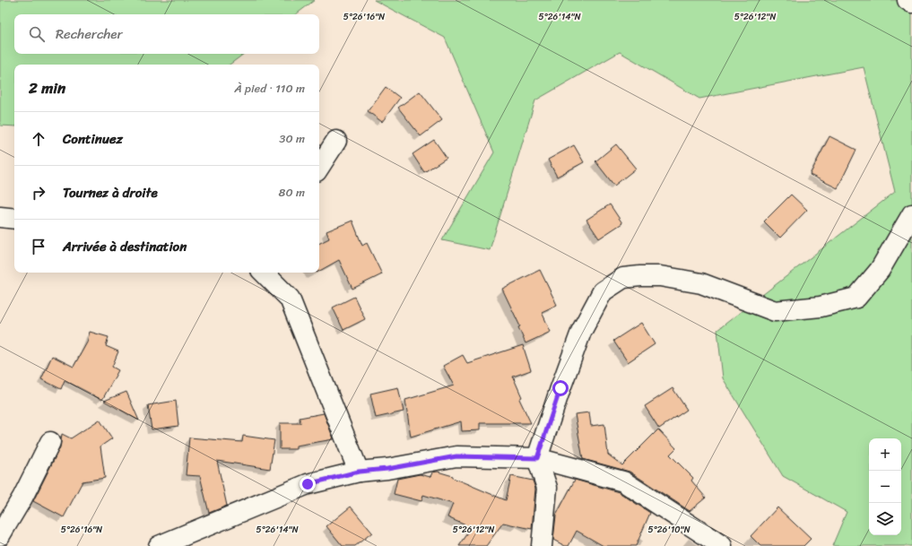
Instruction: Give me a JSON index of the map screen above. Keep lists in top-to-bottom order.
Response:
{
  "page": {
    "search": "Rechercher",
    "heading": ["2 min", "À pied · 110 m"],
    "list": [
      ["Continuez", "30 m"],
      ["Tournez à droite", "80 m"],
      "Arrivée à destination"
    ],
    "map_buttons": ["+", "−"]
  },
  "coordinates": [
    "5°26'16\"N",
    "5°26'14\"N",
    "5°26'12\"N",
    "5°26'10\"N"
  ]
}
